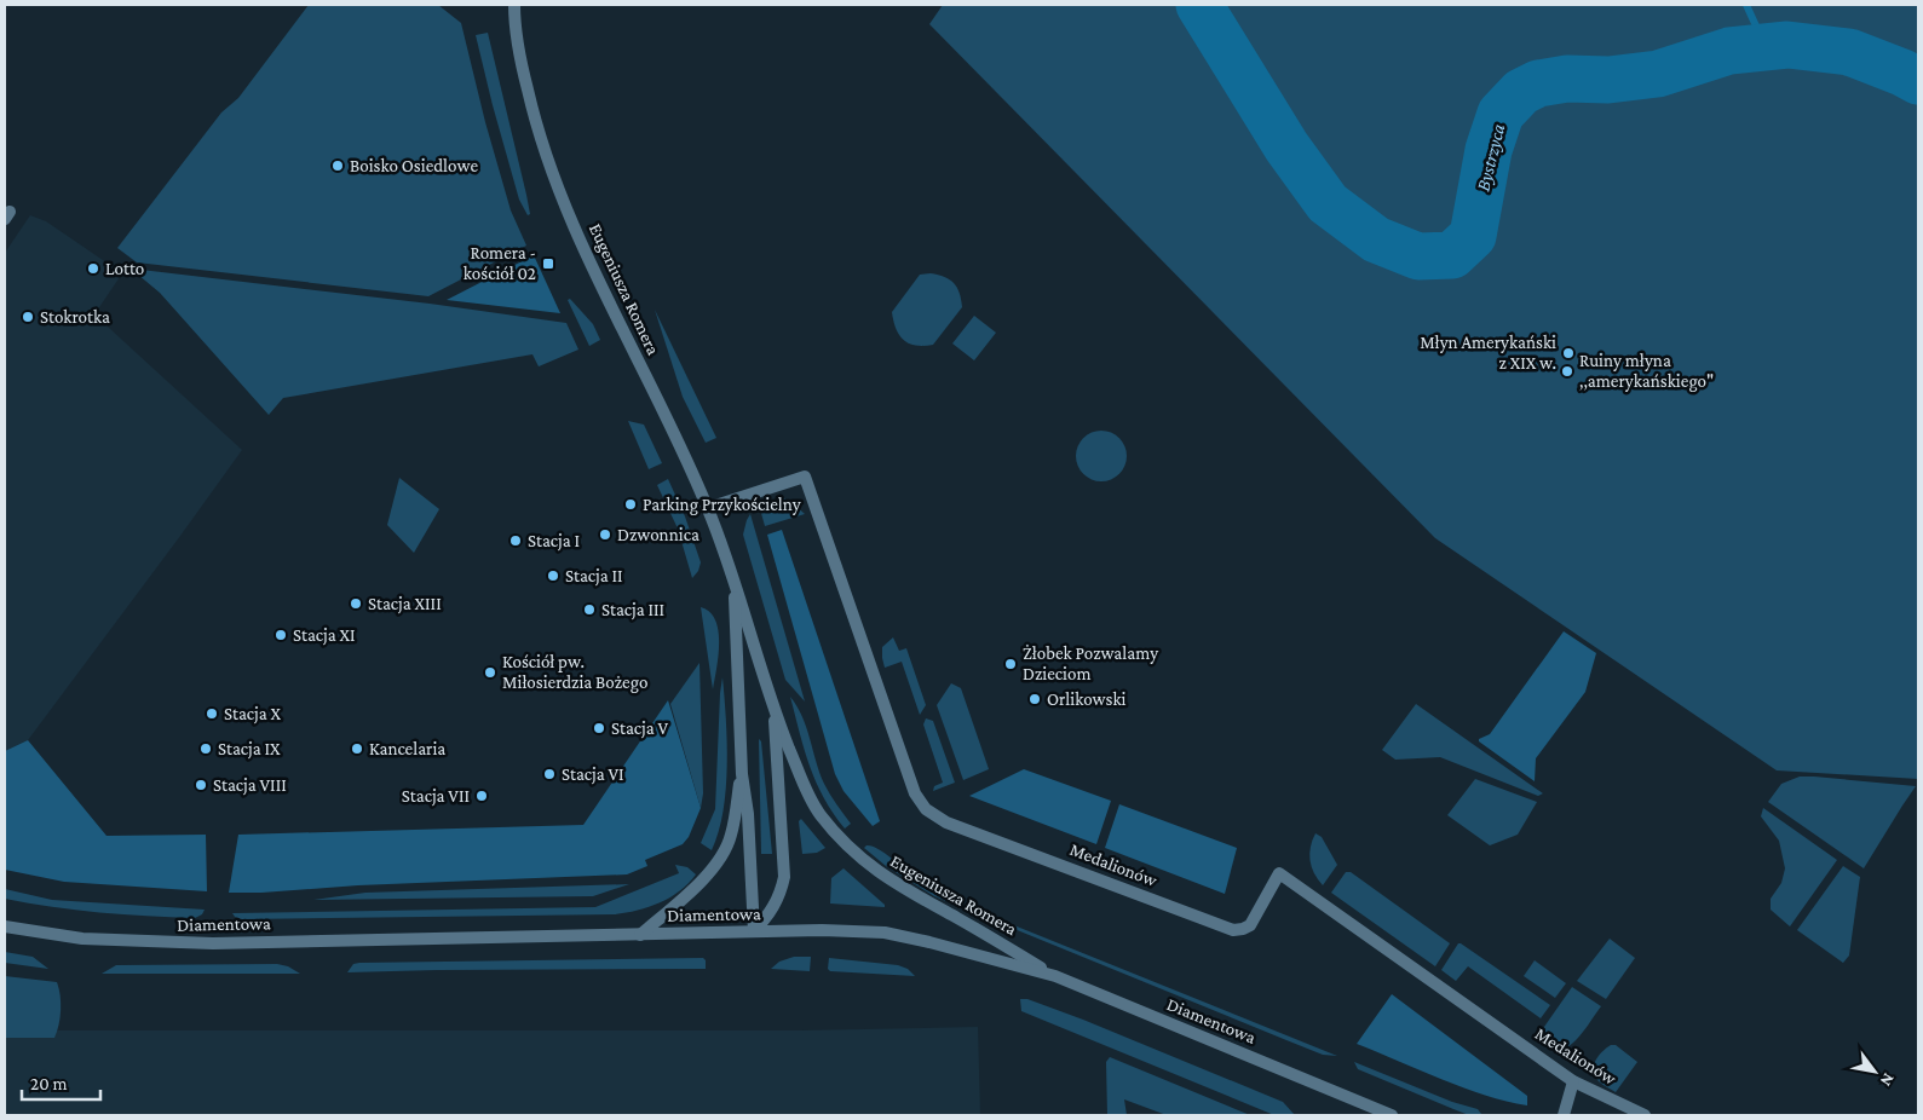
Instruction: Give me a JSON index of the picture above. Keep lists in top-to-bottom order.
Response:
{
  "streets": {
    "street": ["Eugeniusza Romera", "Medalionów", "Diamentowa"]
  },
  "crossings": [
    ["Eugeniusza Romera", "Medalionów"],
    ["Eugeniusza Romera", "Diamentowa"]
  ],
  "water": ["Bystrzyca"],
  "places": {
    "other": [
      "Boisko Osiedlowe",
      "Lotto",
      "Stokrotka",
      "Młyn Amerykański z XIX w.",
      "Ruiny młyna ,,amerykańskiego\"",
      "Parking Przykościelny",
      "Dzwonnica",
      "Stacja I",
      "Stacja II",
      "Stacja XIII",
      "Stacja III",
      "Stacja XI",
      "Żłobek Pozwalamy Dzieciom",
      "Kościół pw. Miłosierdzia Bożego",
      "Orlikowski",
      "Stacja X",
      "Stacja V",
      "Stacja IX",
      "Kancelaria",
      "Stacja VI",
      "Stacja VIII",
      "Stacja VII"
    ],
    "transit": ["Romera - kościół 02"]
  },
  "scale_bar": "20 m",
  "north": "bottom right"
}
